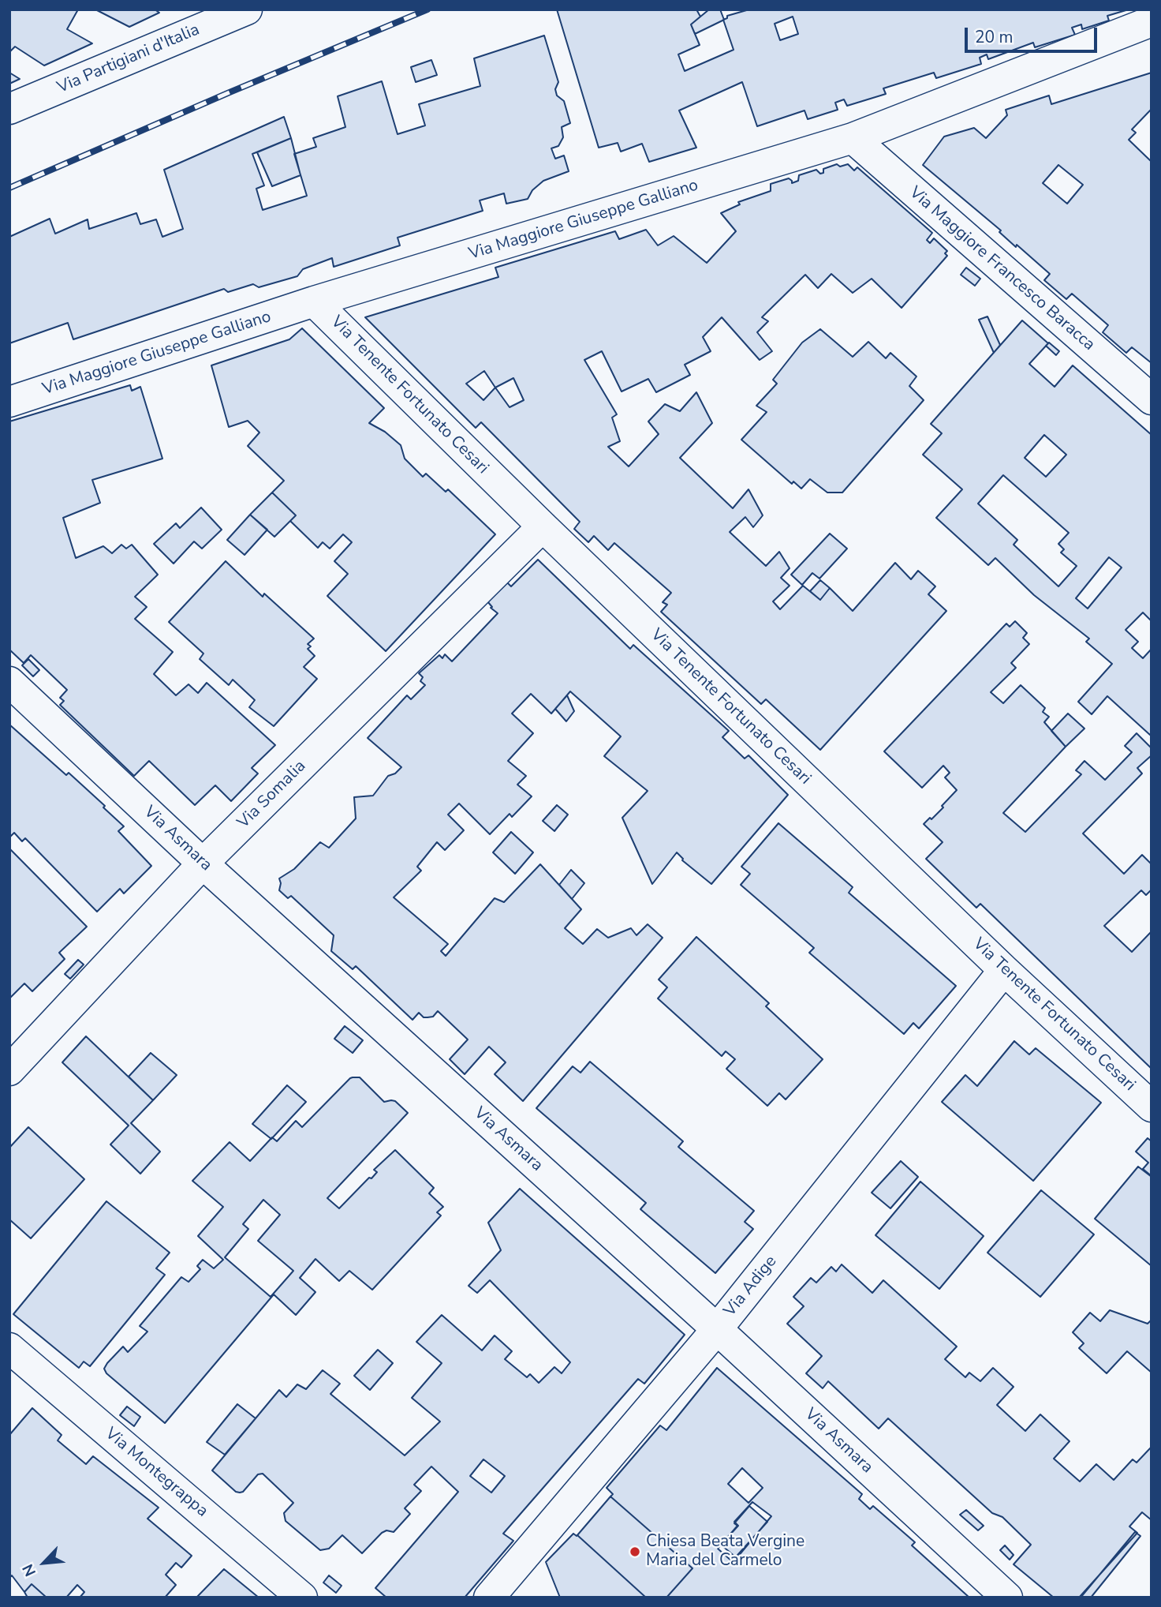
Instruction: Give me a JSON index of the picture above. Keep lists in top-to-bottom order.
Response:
{
  "streets": {
    "street": [
      "Via Partigiani d'Italia",
      "Via Maggiore Giuseppe Galliano",
      "Via Maggiore Francesco Baracca",
      "Via Tenente Fortunato Cesari",
      "Via Somalia",
      "Via Asmara",
      "Via Adige",
      "Via Montegrappa"
    ]
  },
  "crossings": [
    ["Via Maggiore Giuseppe Galliano", "Via Maggiore Francesco Baracca"],
    ["Via Maggiore Giuseppe Galliano", "Via Tenente Fortunato Cesari"],
    ["Via Tenente Fortunato Cesari", "Via Somalia"],
    ["Via Tenente Fortunato Cesari", "Via Adige"],
    ["Via Somalia", "Via Asmara"],
    ["Via Asmara", "Via Adige"]
  ],
  "places": ["Chiesa Beata Vergine Maria del Carmelo"],
  "scale_bar": "20 m",
  "north": "bottom left"
}
